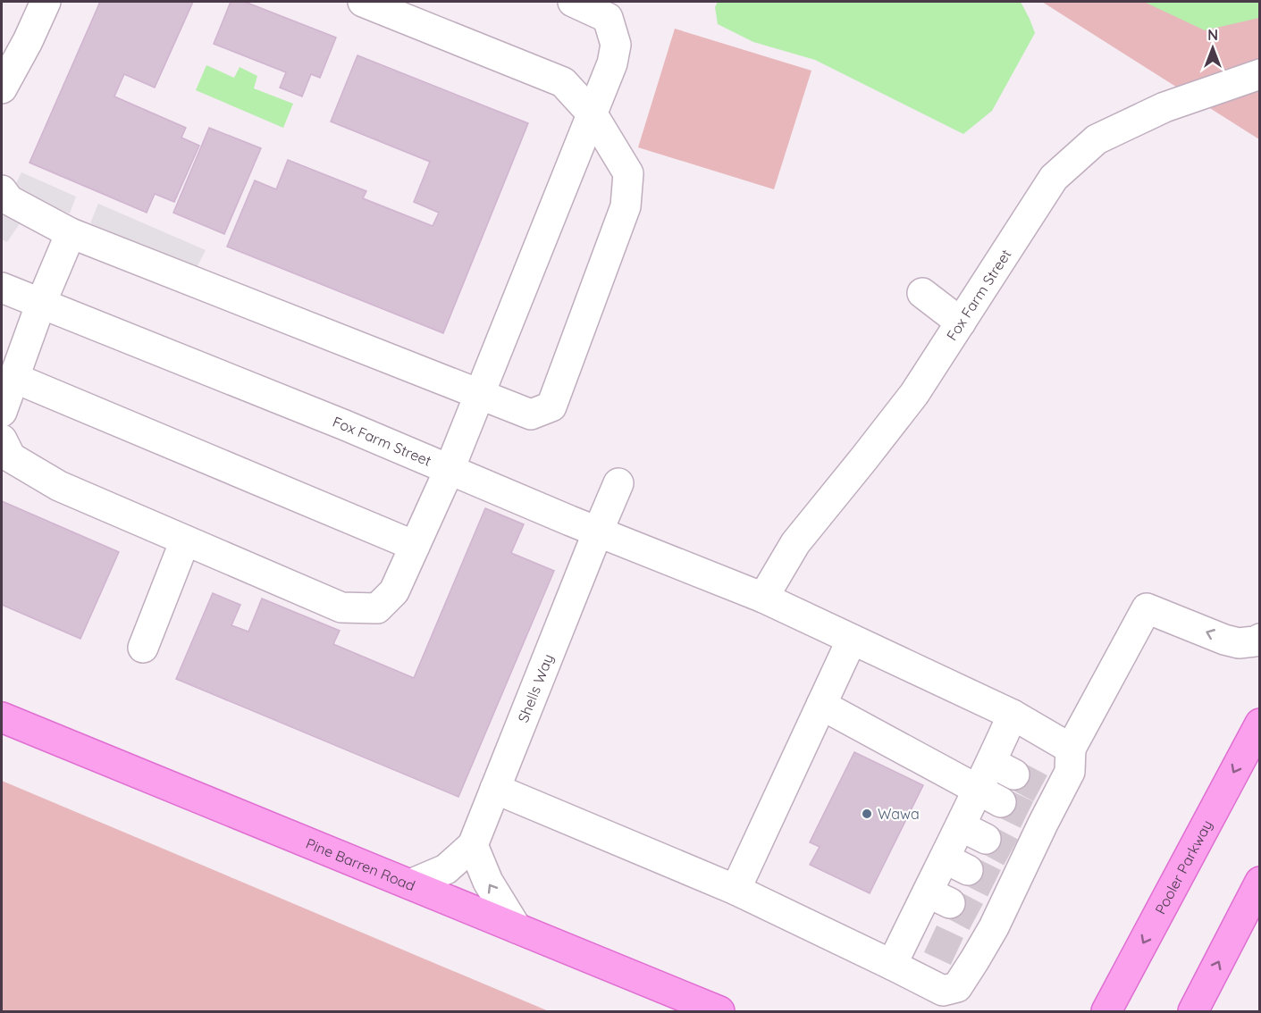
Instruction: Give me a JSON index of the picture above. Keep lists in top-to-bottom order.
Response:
{
  "streets": {
    "main road": ["Pine Barren Road", "Pooler Parkway"],
    "lane": ["Fox Farm Street", "Shells Way"]
  },
  "crossings": [
    ["Fox Farm Street", "Shells Way"],
    ["Shells Way", "Pine Barren Road"]
  ],
  "places": ["Wawa"],
  "north": "top"
}
